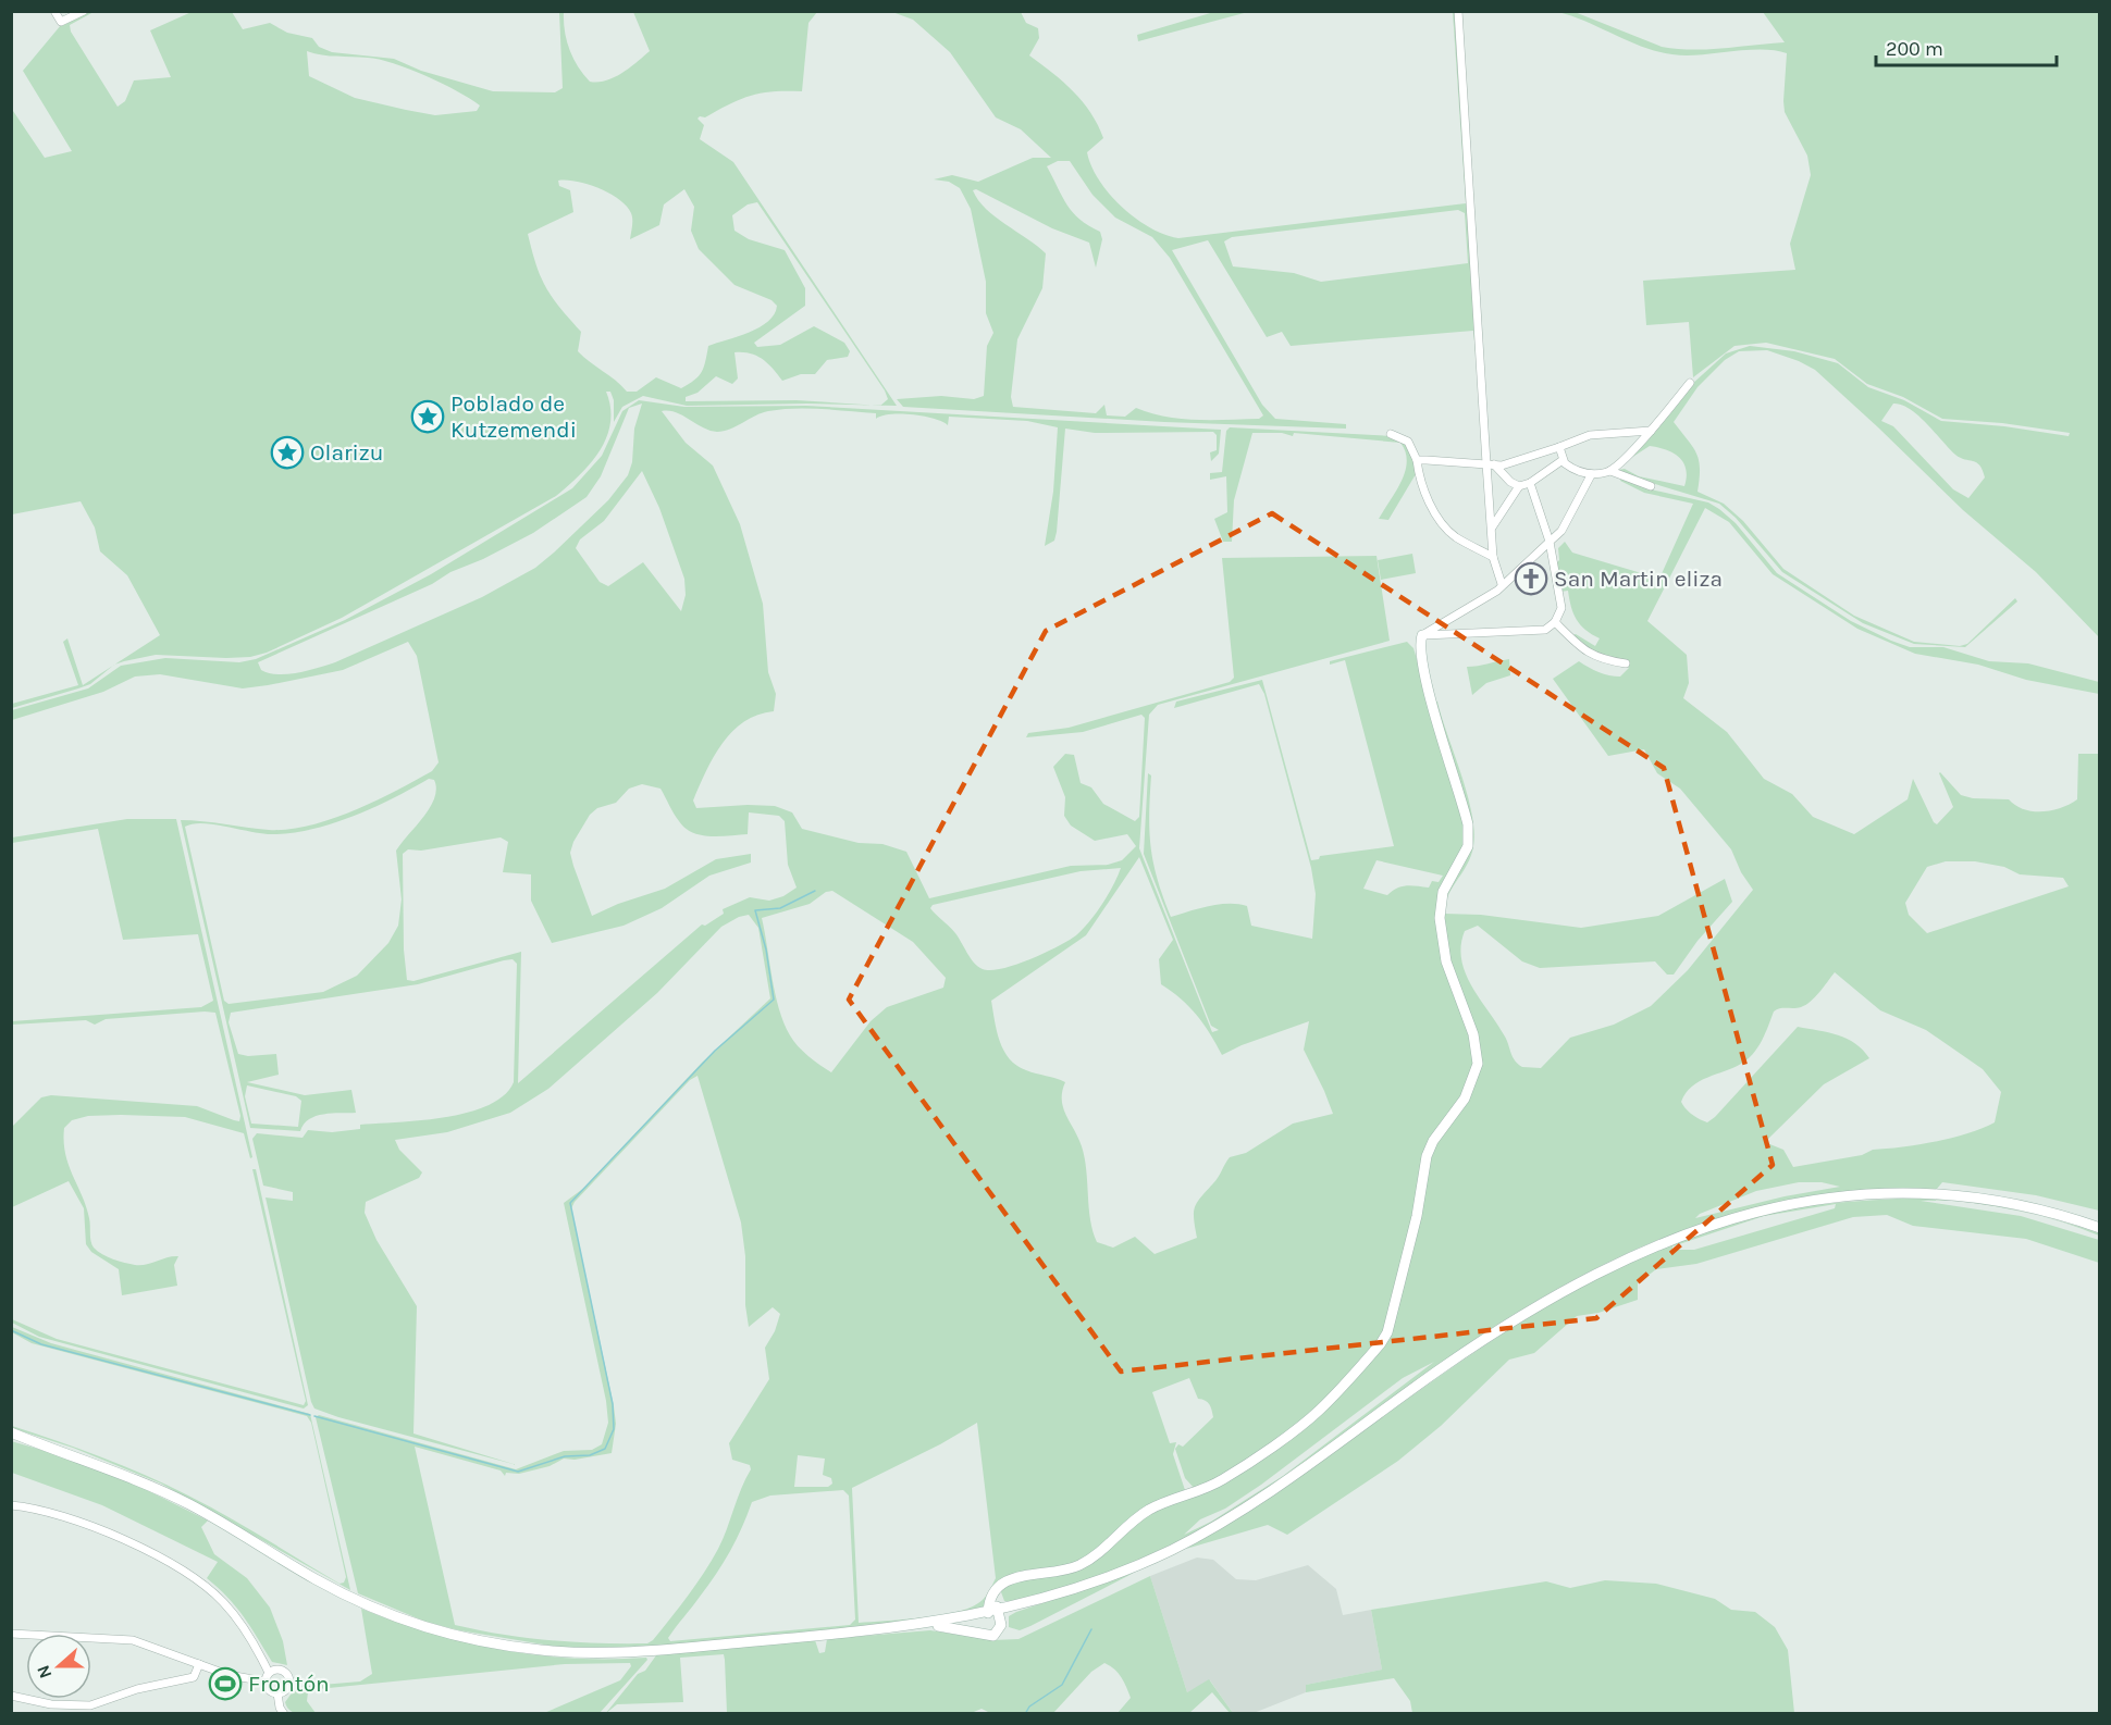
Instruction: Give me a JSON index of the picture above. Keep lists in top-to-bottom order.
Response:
{
  "places": {
    "place": ["Poblado de Kutzemendi", "Olarizu"],
    "church": ["San Martin eliza"],
    "sports": ["Frontón"]
  },
  "scale_bar": "200 m",
  "north": "left"
}
